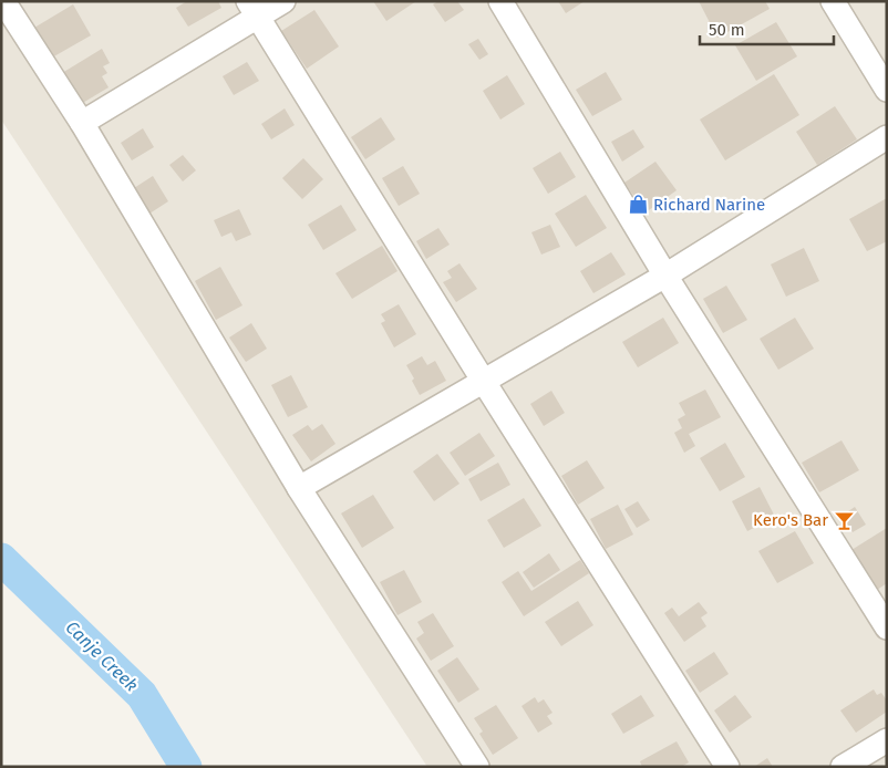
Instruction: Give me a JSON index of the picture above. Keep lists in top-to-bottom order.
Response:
{
  "water": ["Canje Creek"],
  "places": {
    "shop": ["Richard Narine"],
    "bar": ["Kero's Bar"]
  },
  "scale_bar": "50 m"
}
